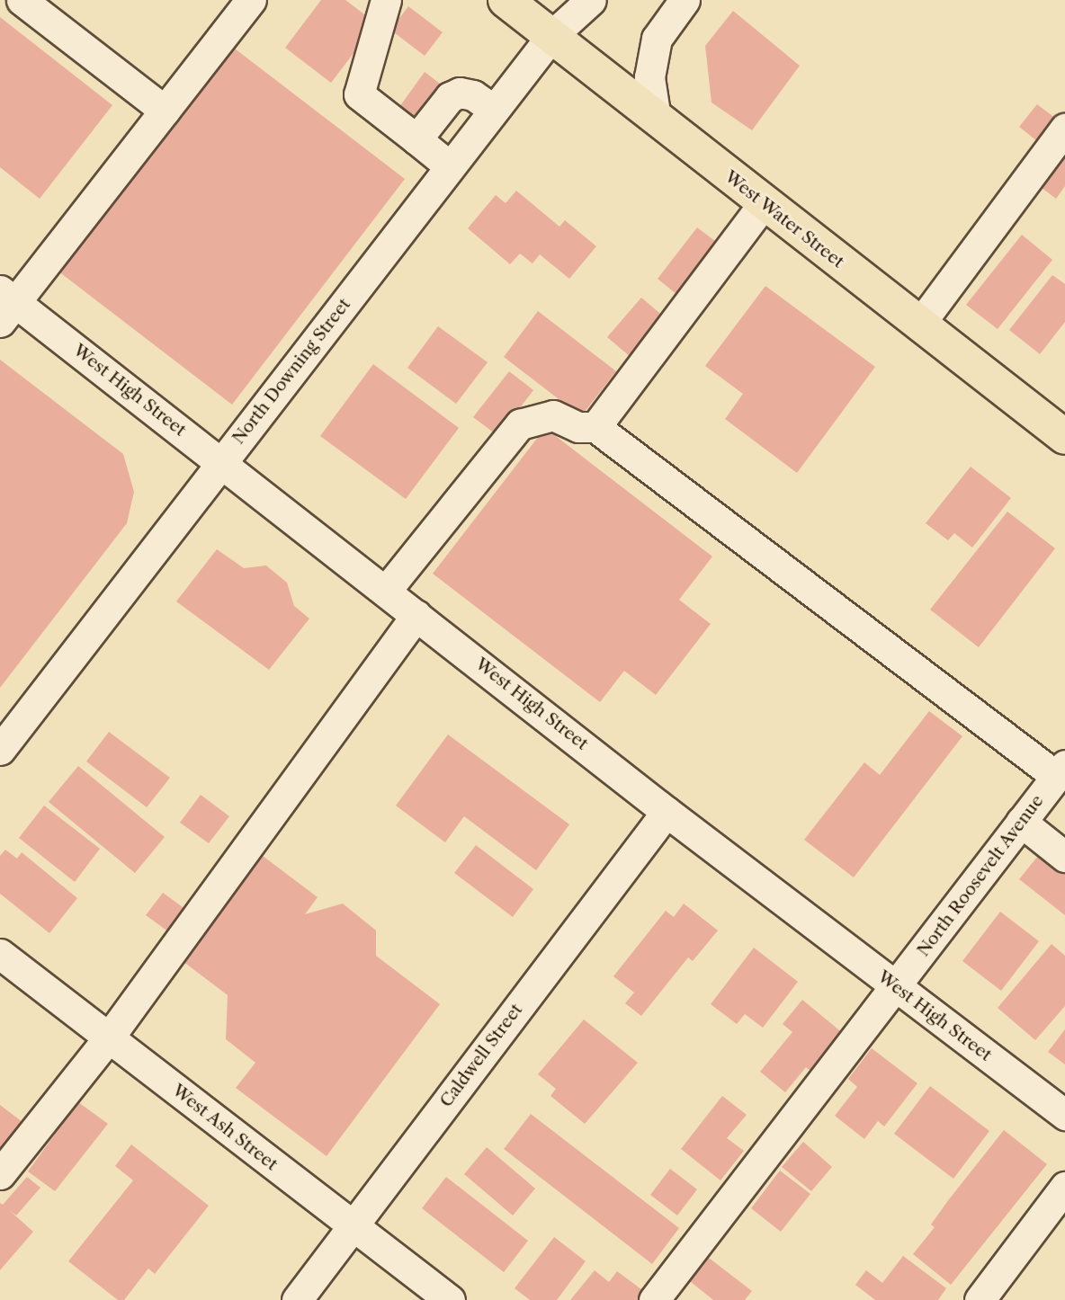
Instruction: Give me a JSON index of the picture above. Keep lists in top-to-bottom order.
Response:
{
  "streets": {
    "main road": ["West Water Street"],
    "street": [
      "North Downing Street",
      "West High Street",
      "North Roosevelt Avenue",
      "Caldwell Street",
      "West Ash Street"
    ]
  },
  "crossings": [
    ["West Water Street", "North Downing Street"],
    ["North Downing Street", "West High Street"],
    ["West High Street", "North Roosevelt Avenue"],
    ["West High Street", "Caldwell Street"],
    ["Caldwell Street", "West Ash Street"]
  ]
}
